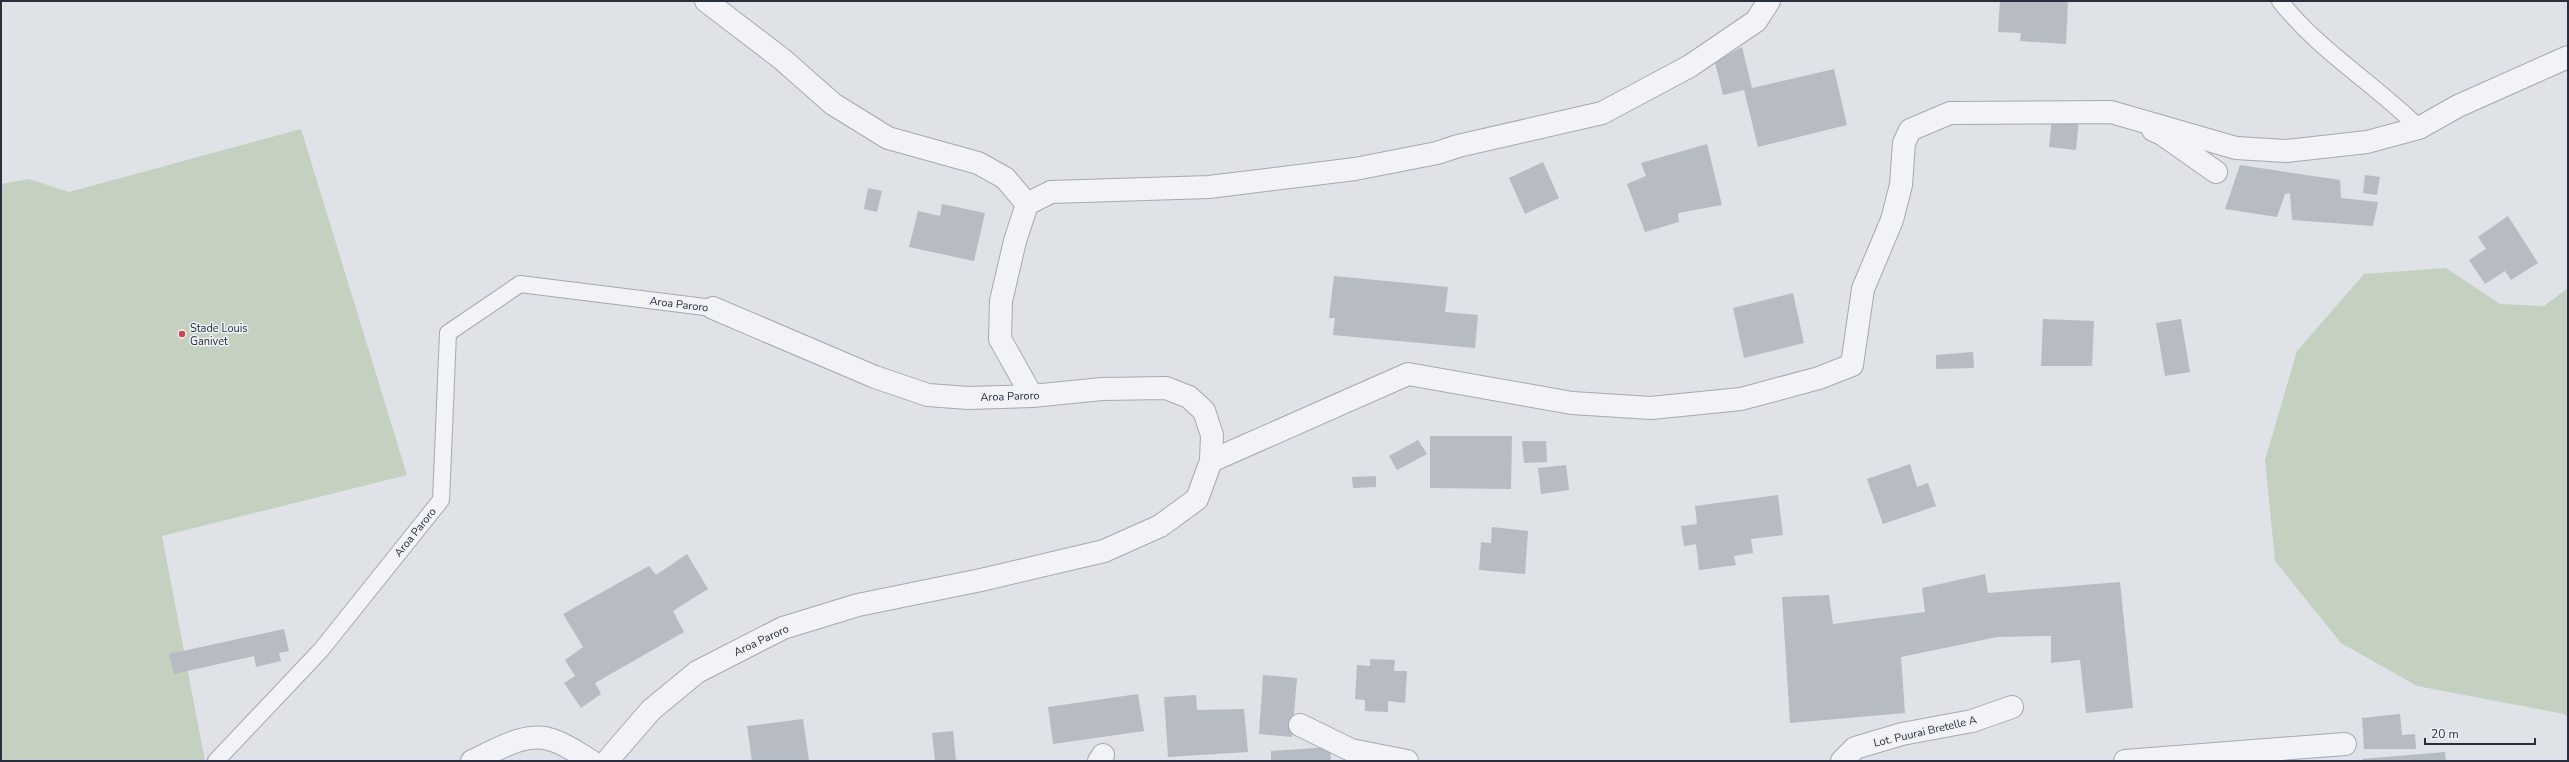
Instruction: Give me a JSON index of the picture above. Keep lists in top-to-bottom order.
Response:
{
  "streets": {
    "street": ["Aroa Paroro", "Lot. Puurai Bretelle A"]
  },
  "places": ["Stade Louis Ganivet"],
  "scale_bar": "20 m"
}
